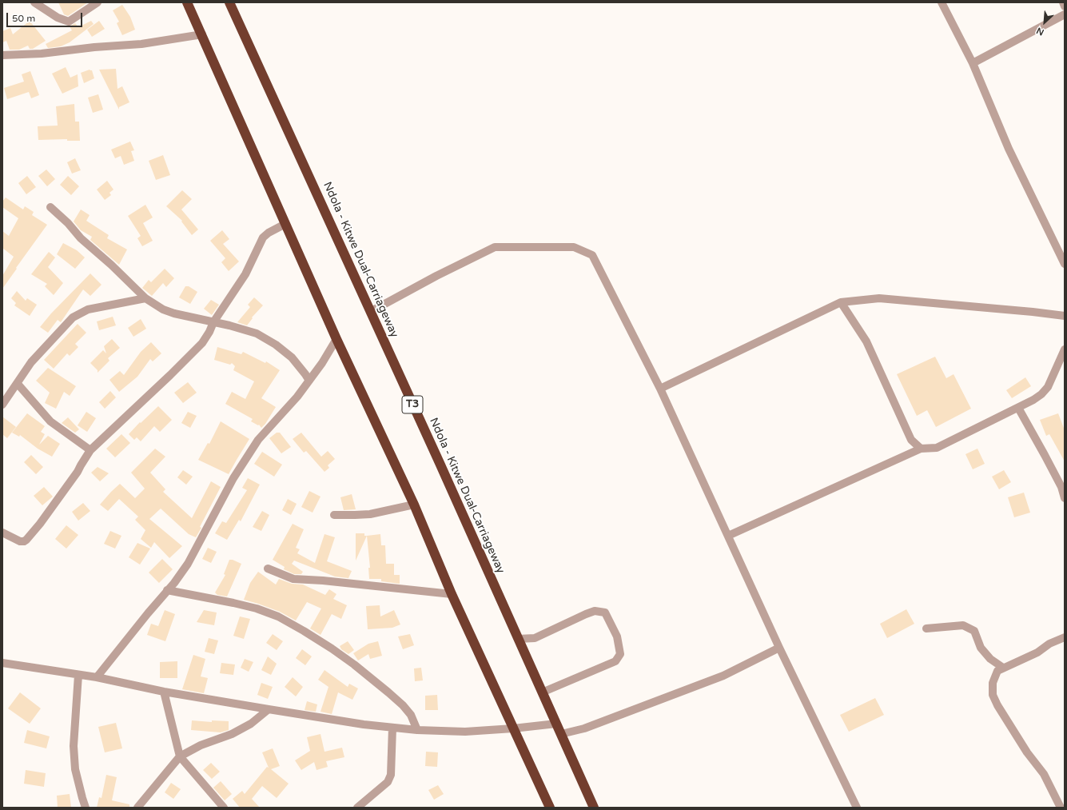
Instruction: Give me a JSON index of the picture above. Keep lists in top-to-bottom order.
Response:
{
  "streets": {
    "highway": ["Ndola - Kitwe Dual-Carriageway", "T3"]
  },
  "scale_bar": "50 m",
  "north": "bottom left"
}
